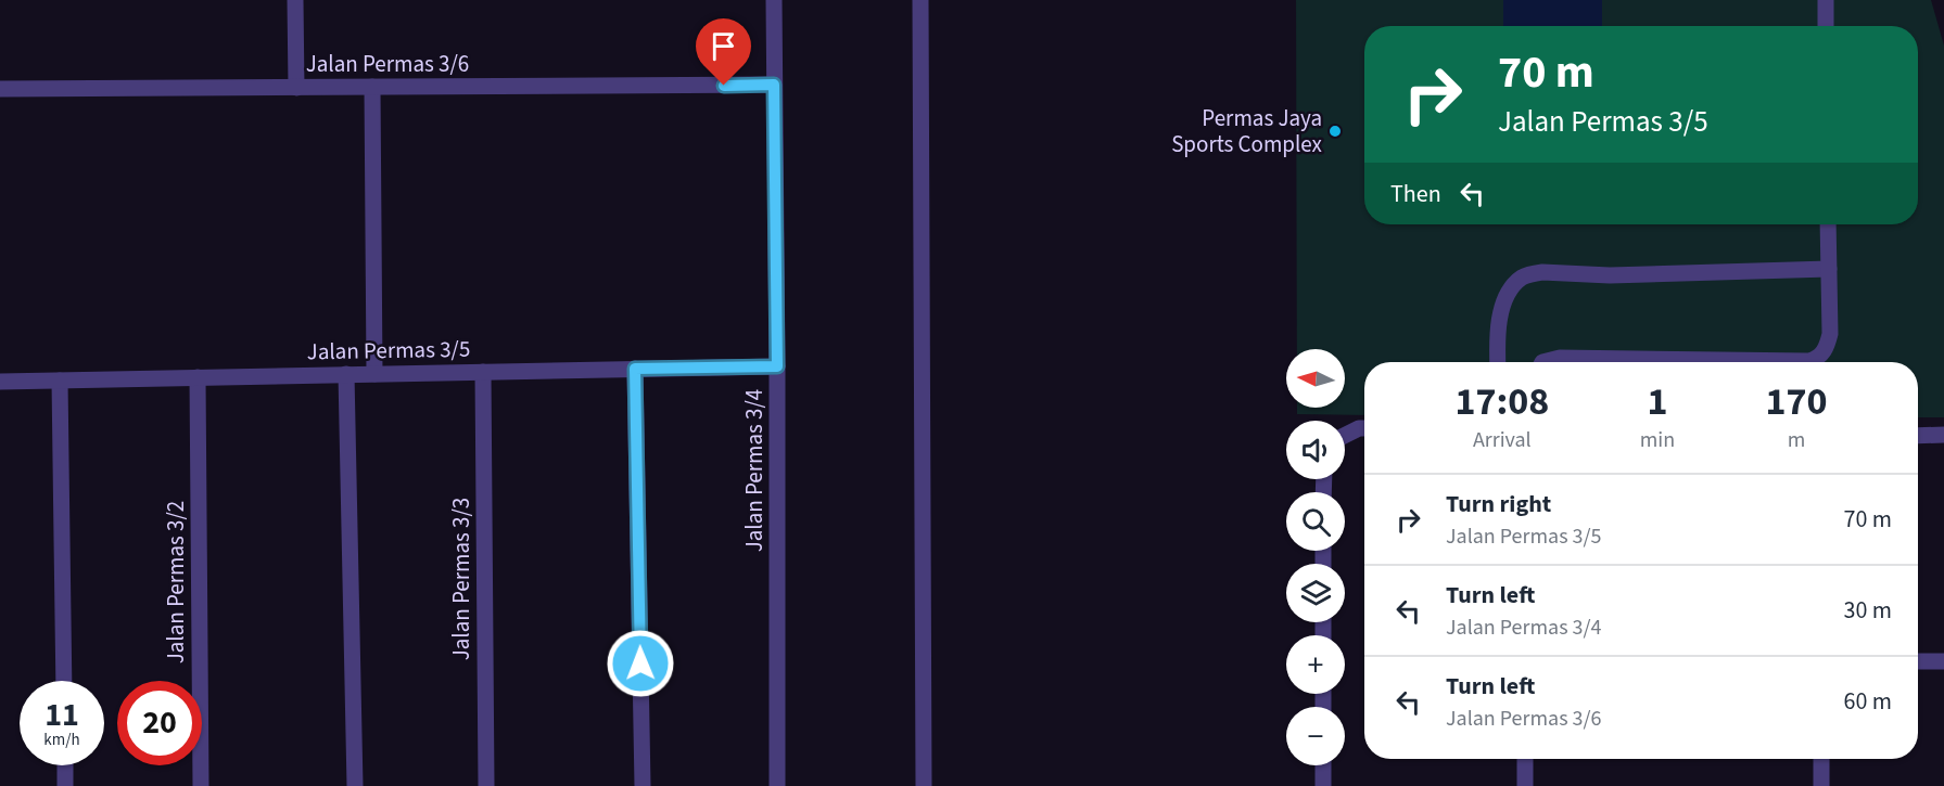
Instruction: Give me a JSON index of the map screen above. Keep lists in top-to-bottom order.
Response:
{
  "streets": {
    "street": [
      "Jalan Permas 3/6",
      "Jalan Permas 3/5",
      "Jalan Permas 3/4",
      "Jalan Permas 3/3",
      "Jalan Permas 3/2"
    ]
  },
  "crossings": [
    ["Jalan Permas 3/6", "Jalan Permas 3/4"],
    ["Jalan Permas 3/5", "Jalan Permas 3/4"],
    ["Jalan Permas 3/5", "Jalan Permas 3/3"],
    ["Jalan Permas 3/5", "Jalan Permas 3/2"]
  ],
  "places": ["Permas Jaya Sports Complex"],
  "north": "left",
  "page": {
    "turn": ["70 m", "Jalan Permas 3/5"],
    "then": "Then",
    "map_buttons": ["+", "−"],
    "eta": [
      "17:08",
      "Arrival",
      "1",
      "min",
      "170",
      "m"
    ],
    "list": [
      {
        "name": "Turn right",
        "note": "Jalan Permas 3/5",
        "value": "70 m"
      },
      {
        "name": "Turn left",
        "note": "Jalan Permas 3/4",
        "value": "30 m"
      },
      {
        "name": "Turn left",
        "note": "Jalan Permas 3/6",
        "value": "60 m"
      }
    ],
    "speed": "11 km/h",
    "limit": "20"
  }
}
